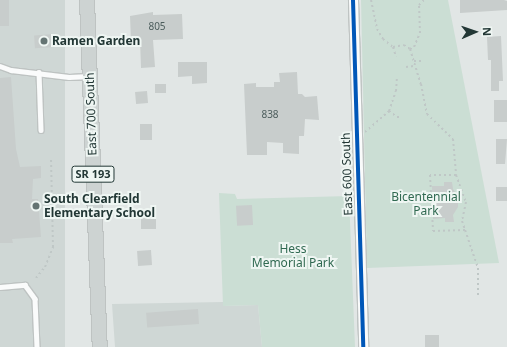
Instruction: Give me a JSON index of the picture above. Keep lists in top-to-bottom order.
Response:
{
  "streets": {
    "main road": ["East 700 South", "SR 193"],
    "street": ["East 600 South"]
  },
  "parks": ["Bicentennial Park", "Hess Memorial Park"],
  "places": ["Ramen Garden", "South Clearfield Elementary School"],
  "house_numbers": ["805", "838"],
  "north": "right"
}
